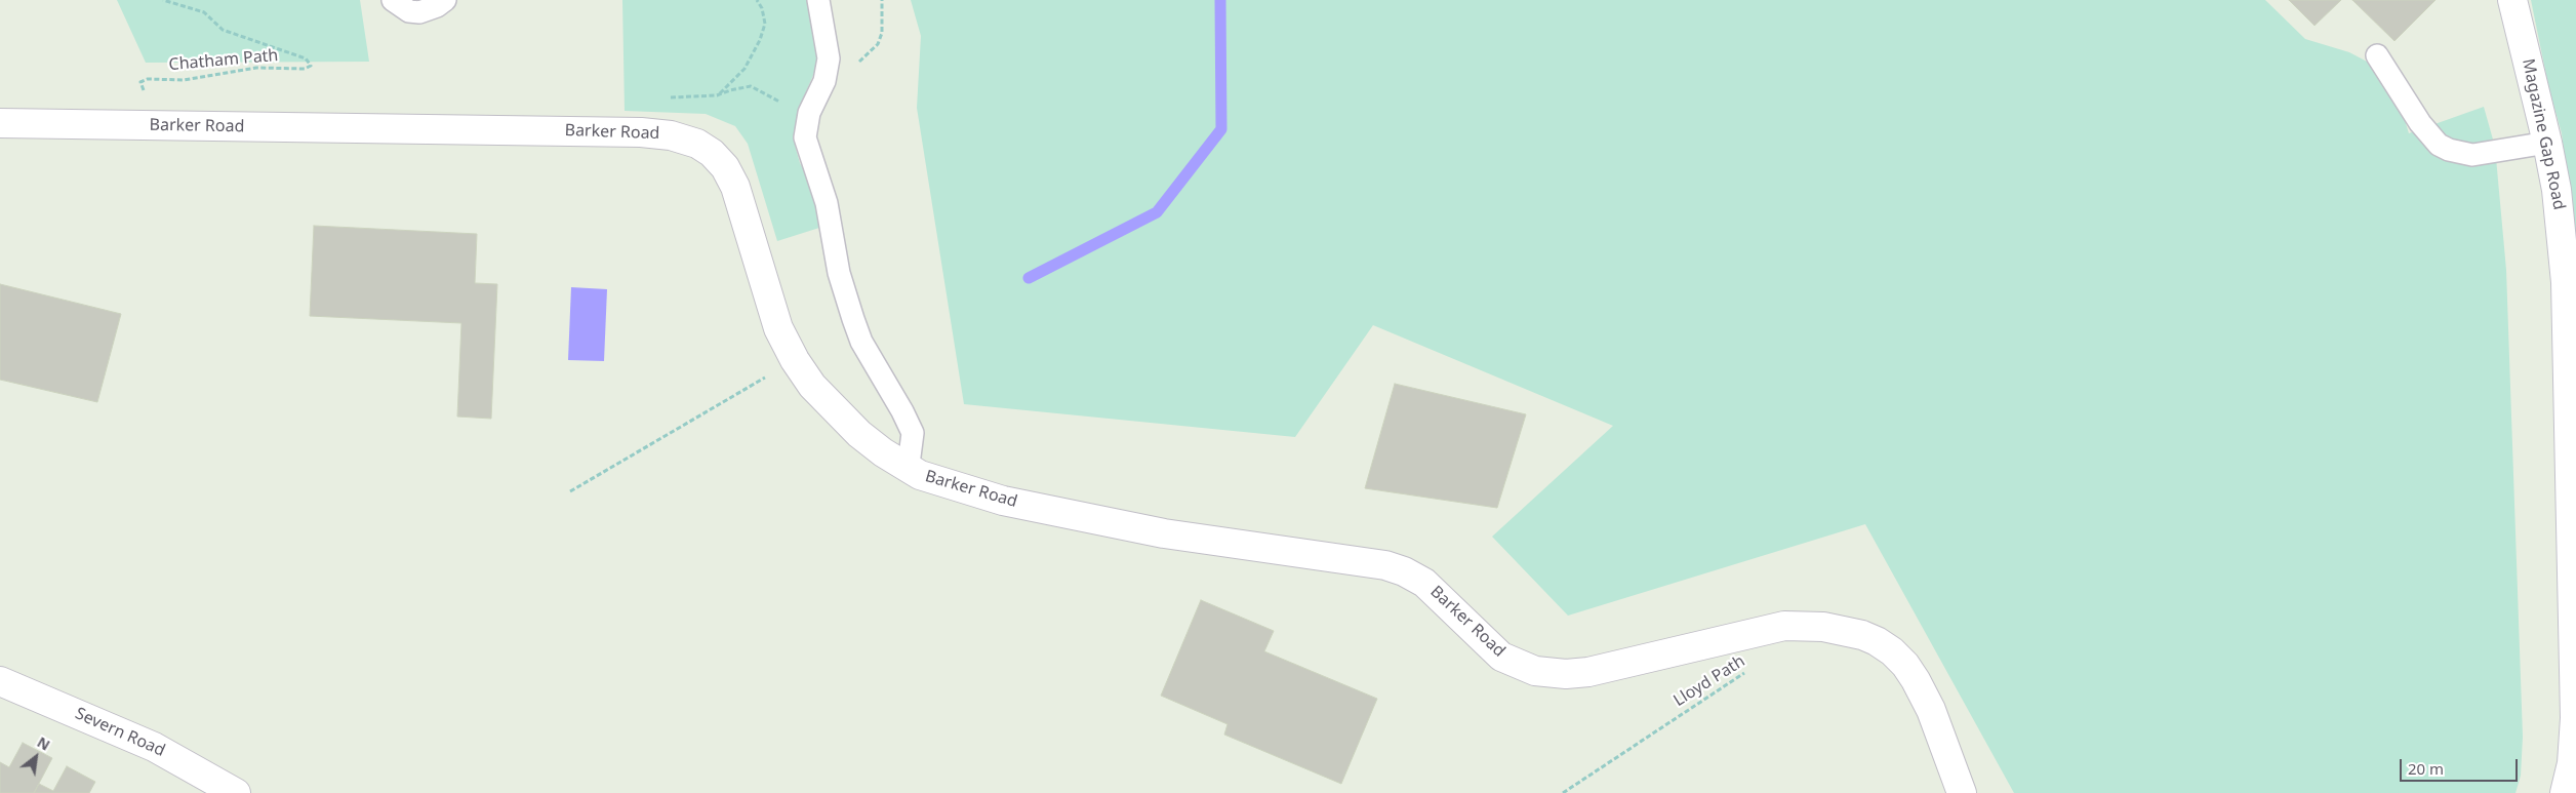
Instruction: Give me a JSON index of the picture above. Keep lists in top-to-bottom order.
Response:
{
  "streets": {
    "street": ["Barker Road", "Magazine Gap Road", "Severn Road"],
    "path": ["Chatham Path", "Lloyd Path"]
  },
  "crossings": [
    ["Chatham Path", "Barker Road"]
  ],
  "scale_bar": "20 m",
  "north": "top right"
}
